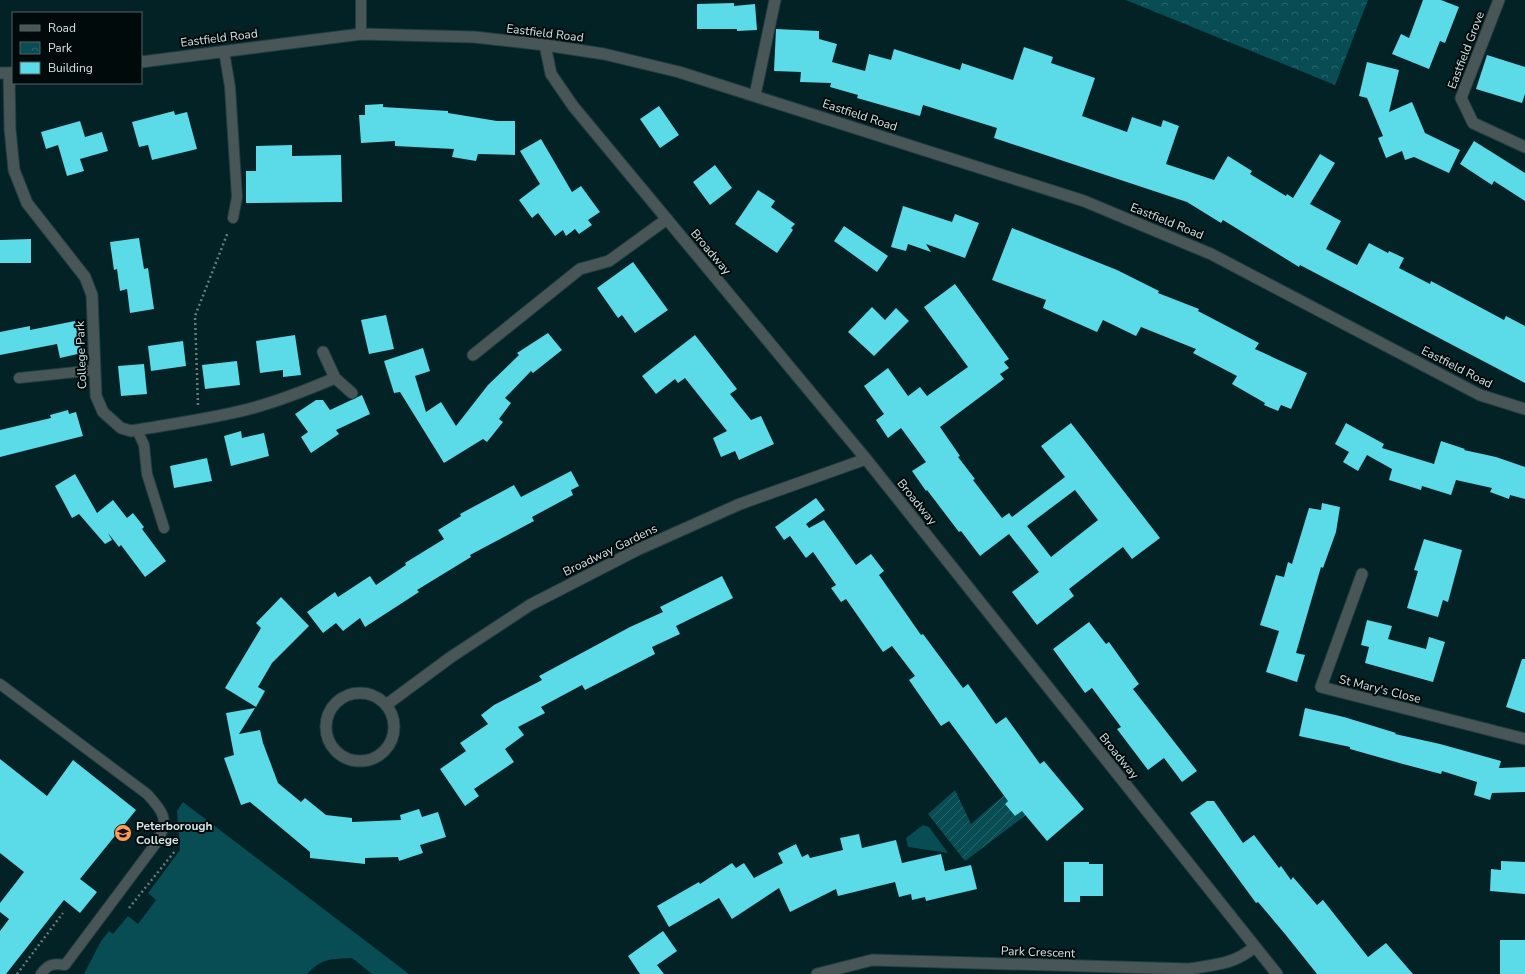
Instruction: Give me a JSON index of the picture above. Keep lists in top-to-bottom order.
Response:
{
  "streets": {
    "street": [
      "Eastfield Road",
      "Eastfield Grove",
      "Broadway",
      "College Park",
      "Broadway Gardens",
      "St Mary's Close",
      "Park Crescent"
    ]
  },
  "crossings": [
    ["Eastfield Road", "Broadway"],
    ["Broadway", "Broadway Gardens"],
    ["Broadway", "Park Crescent"]
  ],
  "places": {
    "school or university": ["Peterborough College"]
  },
  "legend": ["Road", "Park", "Building"]
}
